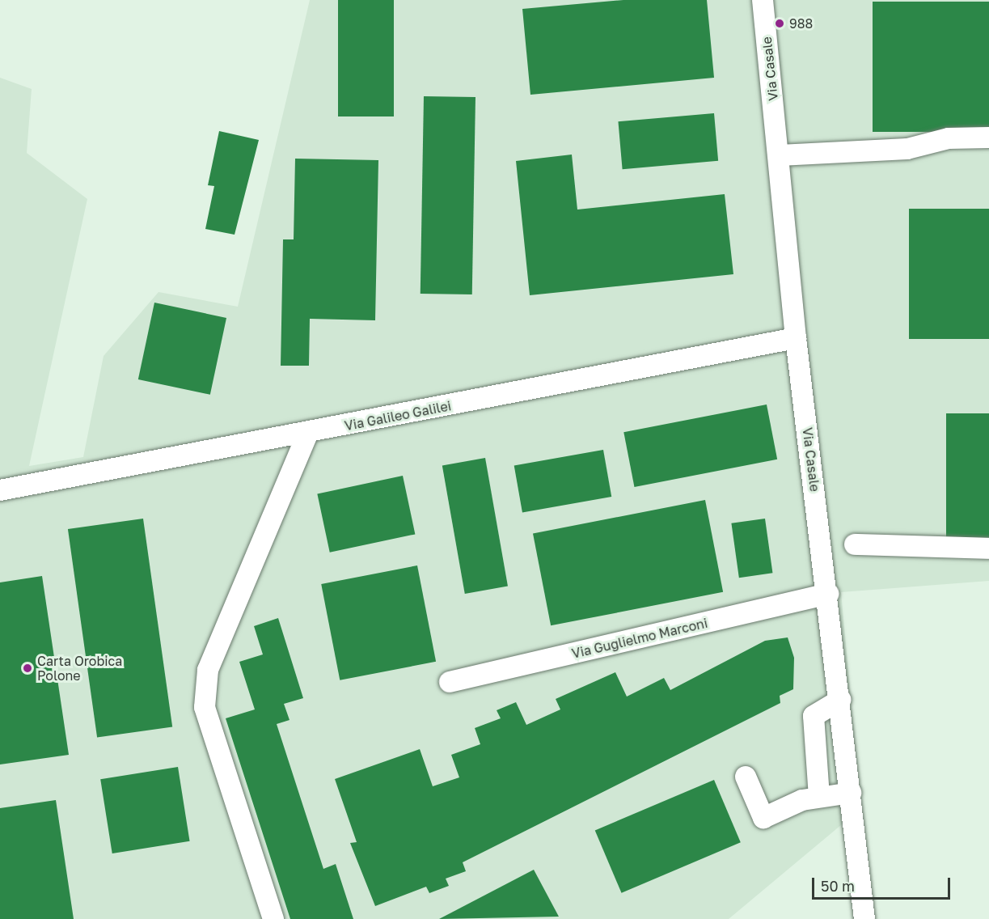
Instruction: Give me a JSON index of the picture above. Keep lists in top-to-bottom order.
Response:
{
  "streets": {
    "street": ["Via Casale", "Via Galileo Galilei", "Via Guglielmo Marconi"]
  },
  "crossings": [
    ["Via Casale", "Via Galileo Galilei"],
    ["Via Casale", "Via Guglielmo Marconi"]
  ],
  "places": ["988", "Carta Orobica Polone"],
  "scale_bar": "50 m"
}
